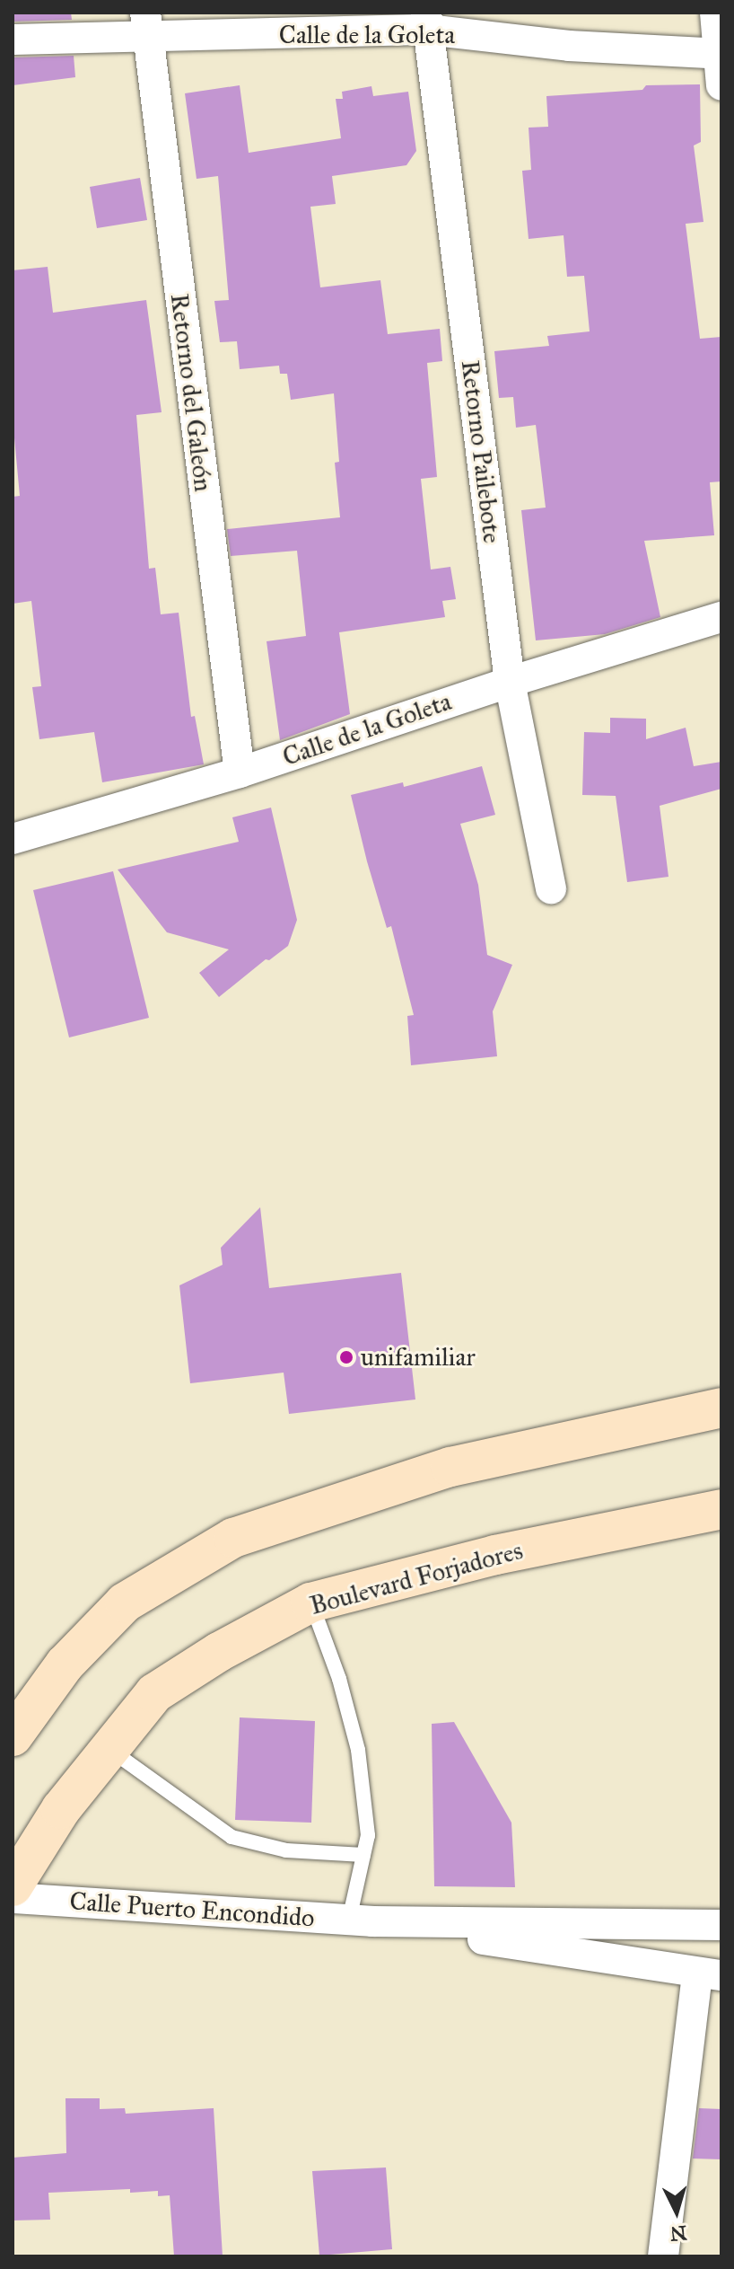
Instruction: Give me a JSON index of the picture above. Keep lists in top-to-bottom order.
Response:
{
  "streets": {
    "main road": ["Boulevard Forjadores"],
    "street": [
      "Calle de la Goleta",
      "Retorno del Galeón",
      "Retorno Pailebote",
      "Calle Puerto Encondido"
    ]
  },
  "crossings": [
    ["Calle de la Goleta", "Retorno del Galeón"],
    ["Calle de la Goleta", "Retorno Pailebote"]
  ],
  "places": ["unifamiliar"],
  "north": "bottom"
}
